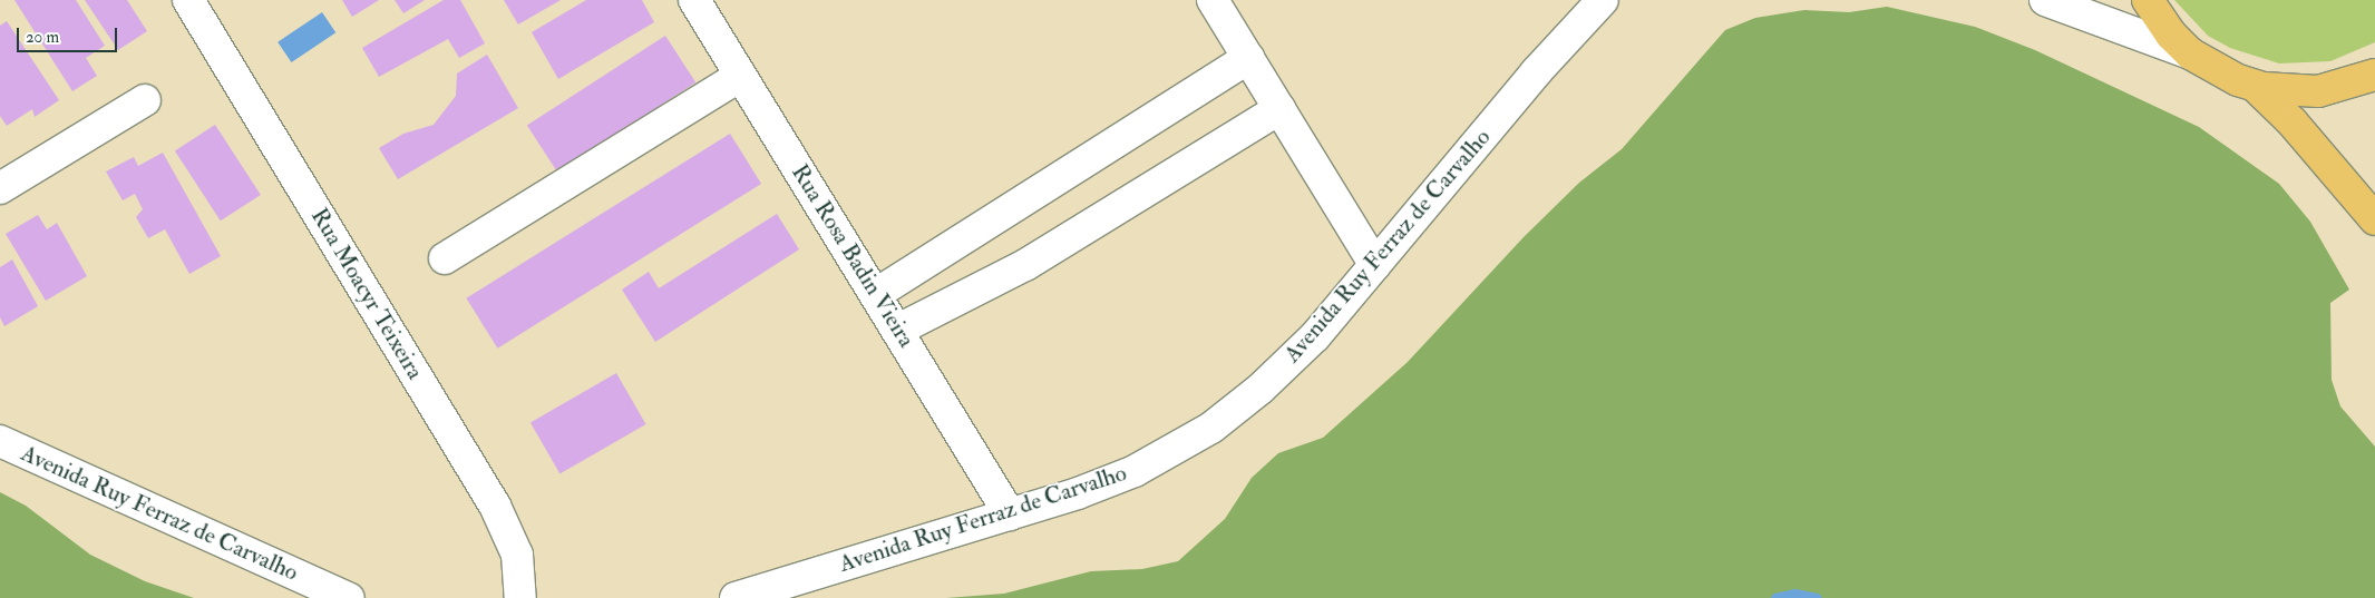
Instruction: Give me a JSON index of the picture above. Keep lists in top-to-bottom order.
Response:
{
  "streets": {
    "street": ["Avenida Ruy Ferraz de Carvalho", "Rua Rosa Badin Vieira", "Rua Moacyr Teixeira"]
  },
  "crossings": [
    ["Avenida Ruy Ferraz de Carvalho", "Rua Rosa Badin Vieira"]
  ],
  "scale_bar": "20 m"
}
